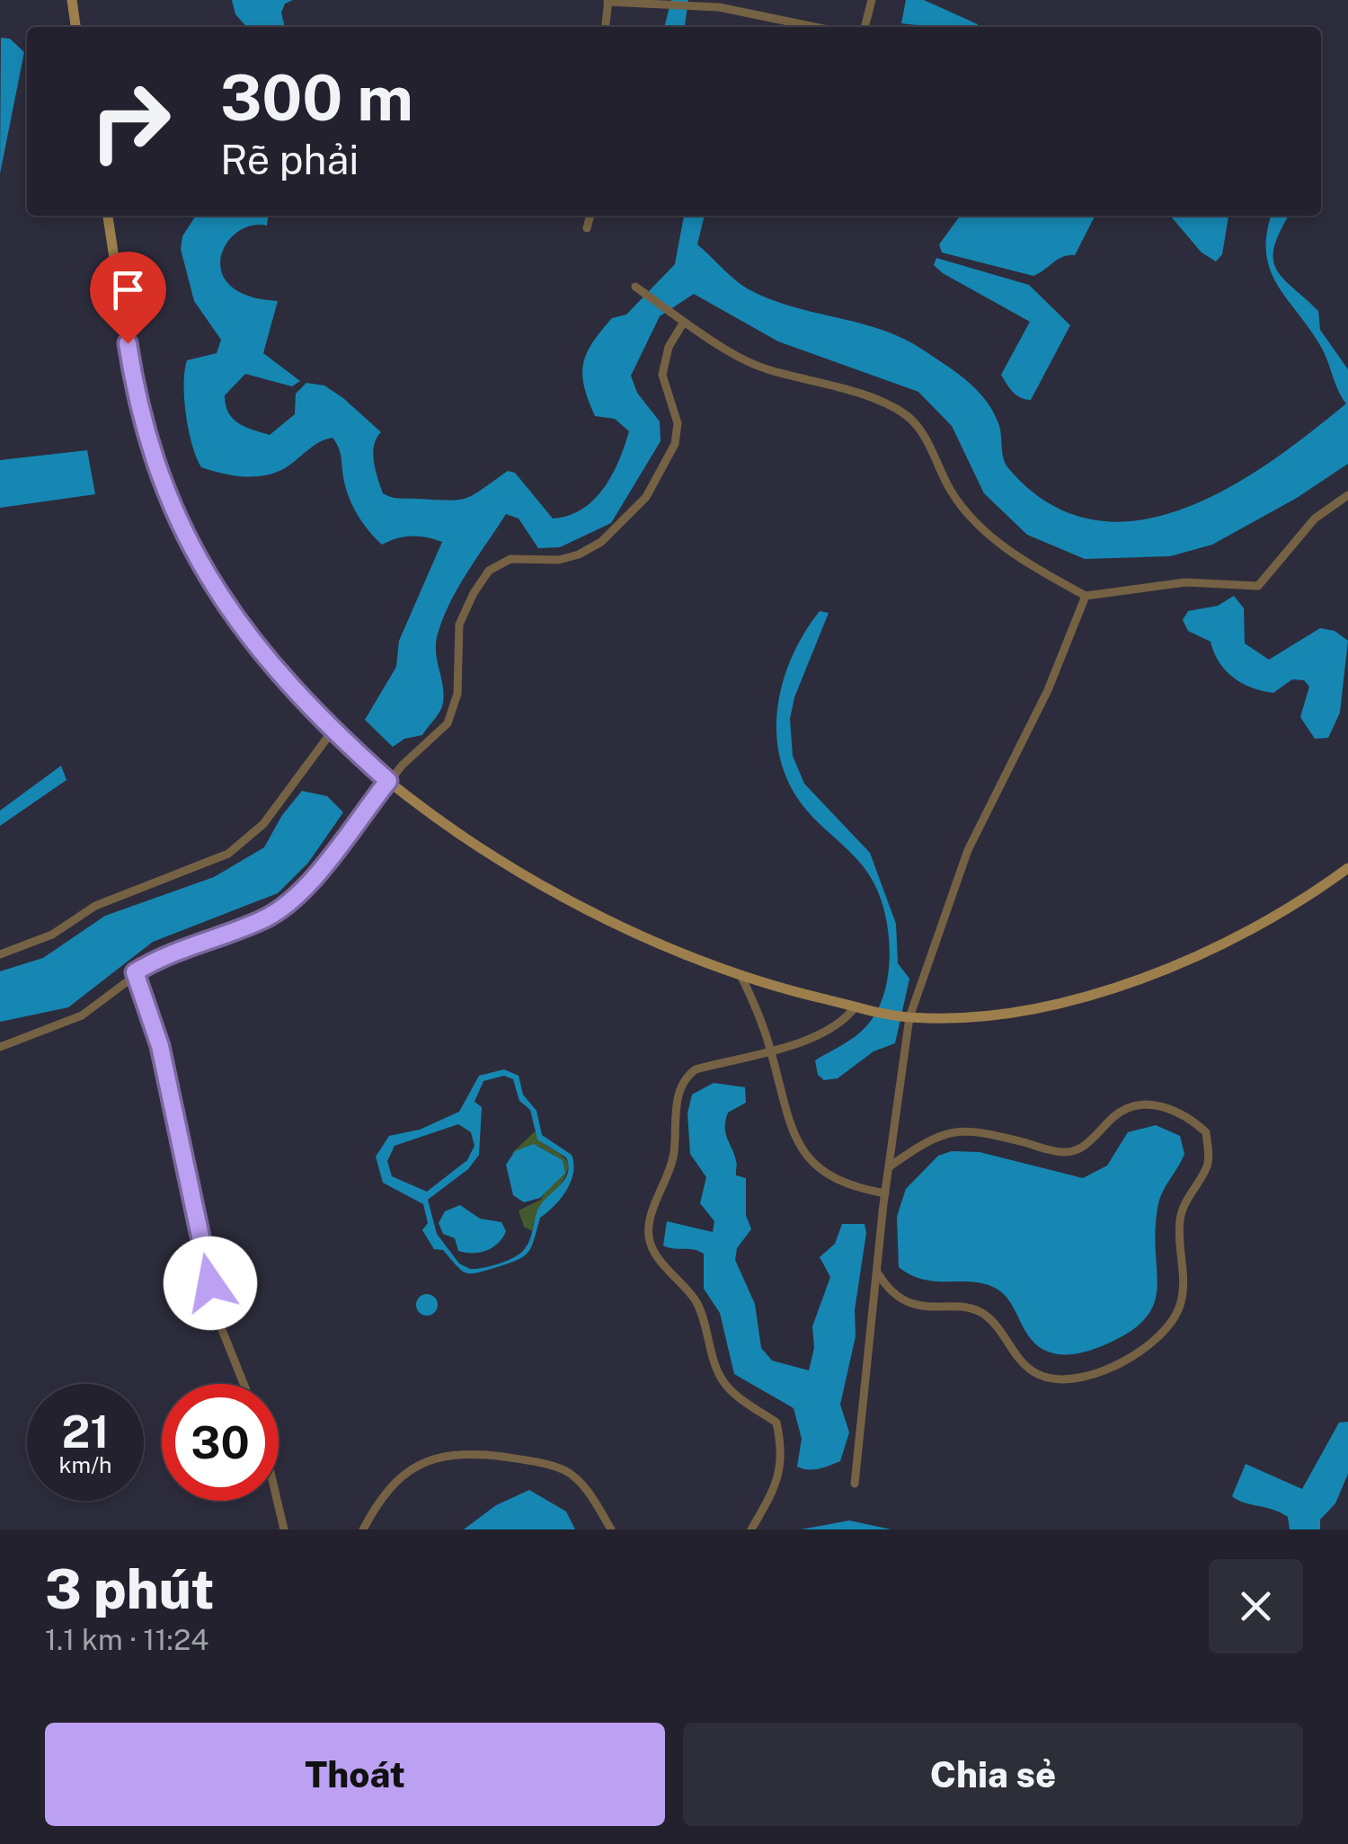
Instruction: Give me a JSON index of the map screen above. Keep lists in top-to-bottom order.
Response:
{
  "page": {
    "turn": ["300 m", "Rẽ phải"],
    "speed": "21 km/h",
    "limit": "30",
    "heading": ["3 phút", "1.1 km · 11:24"],
    "buttons": ["Thoát", "Chia sẻ"]
  }
}
